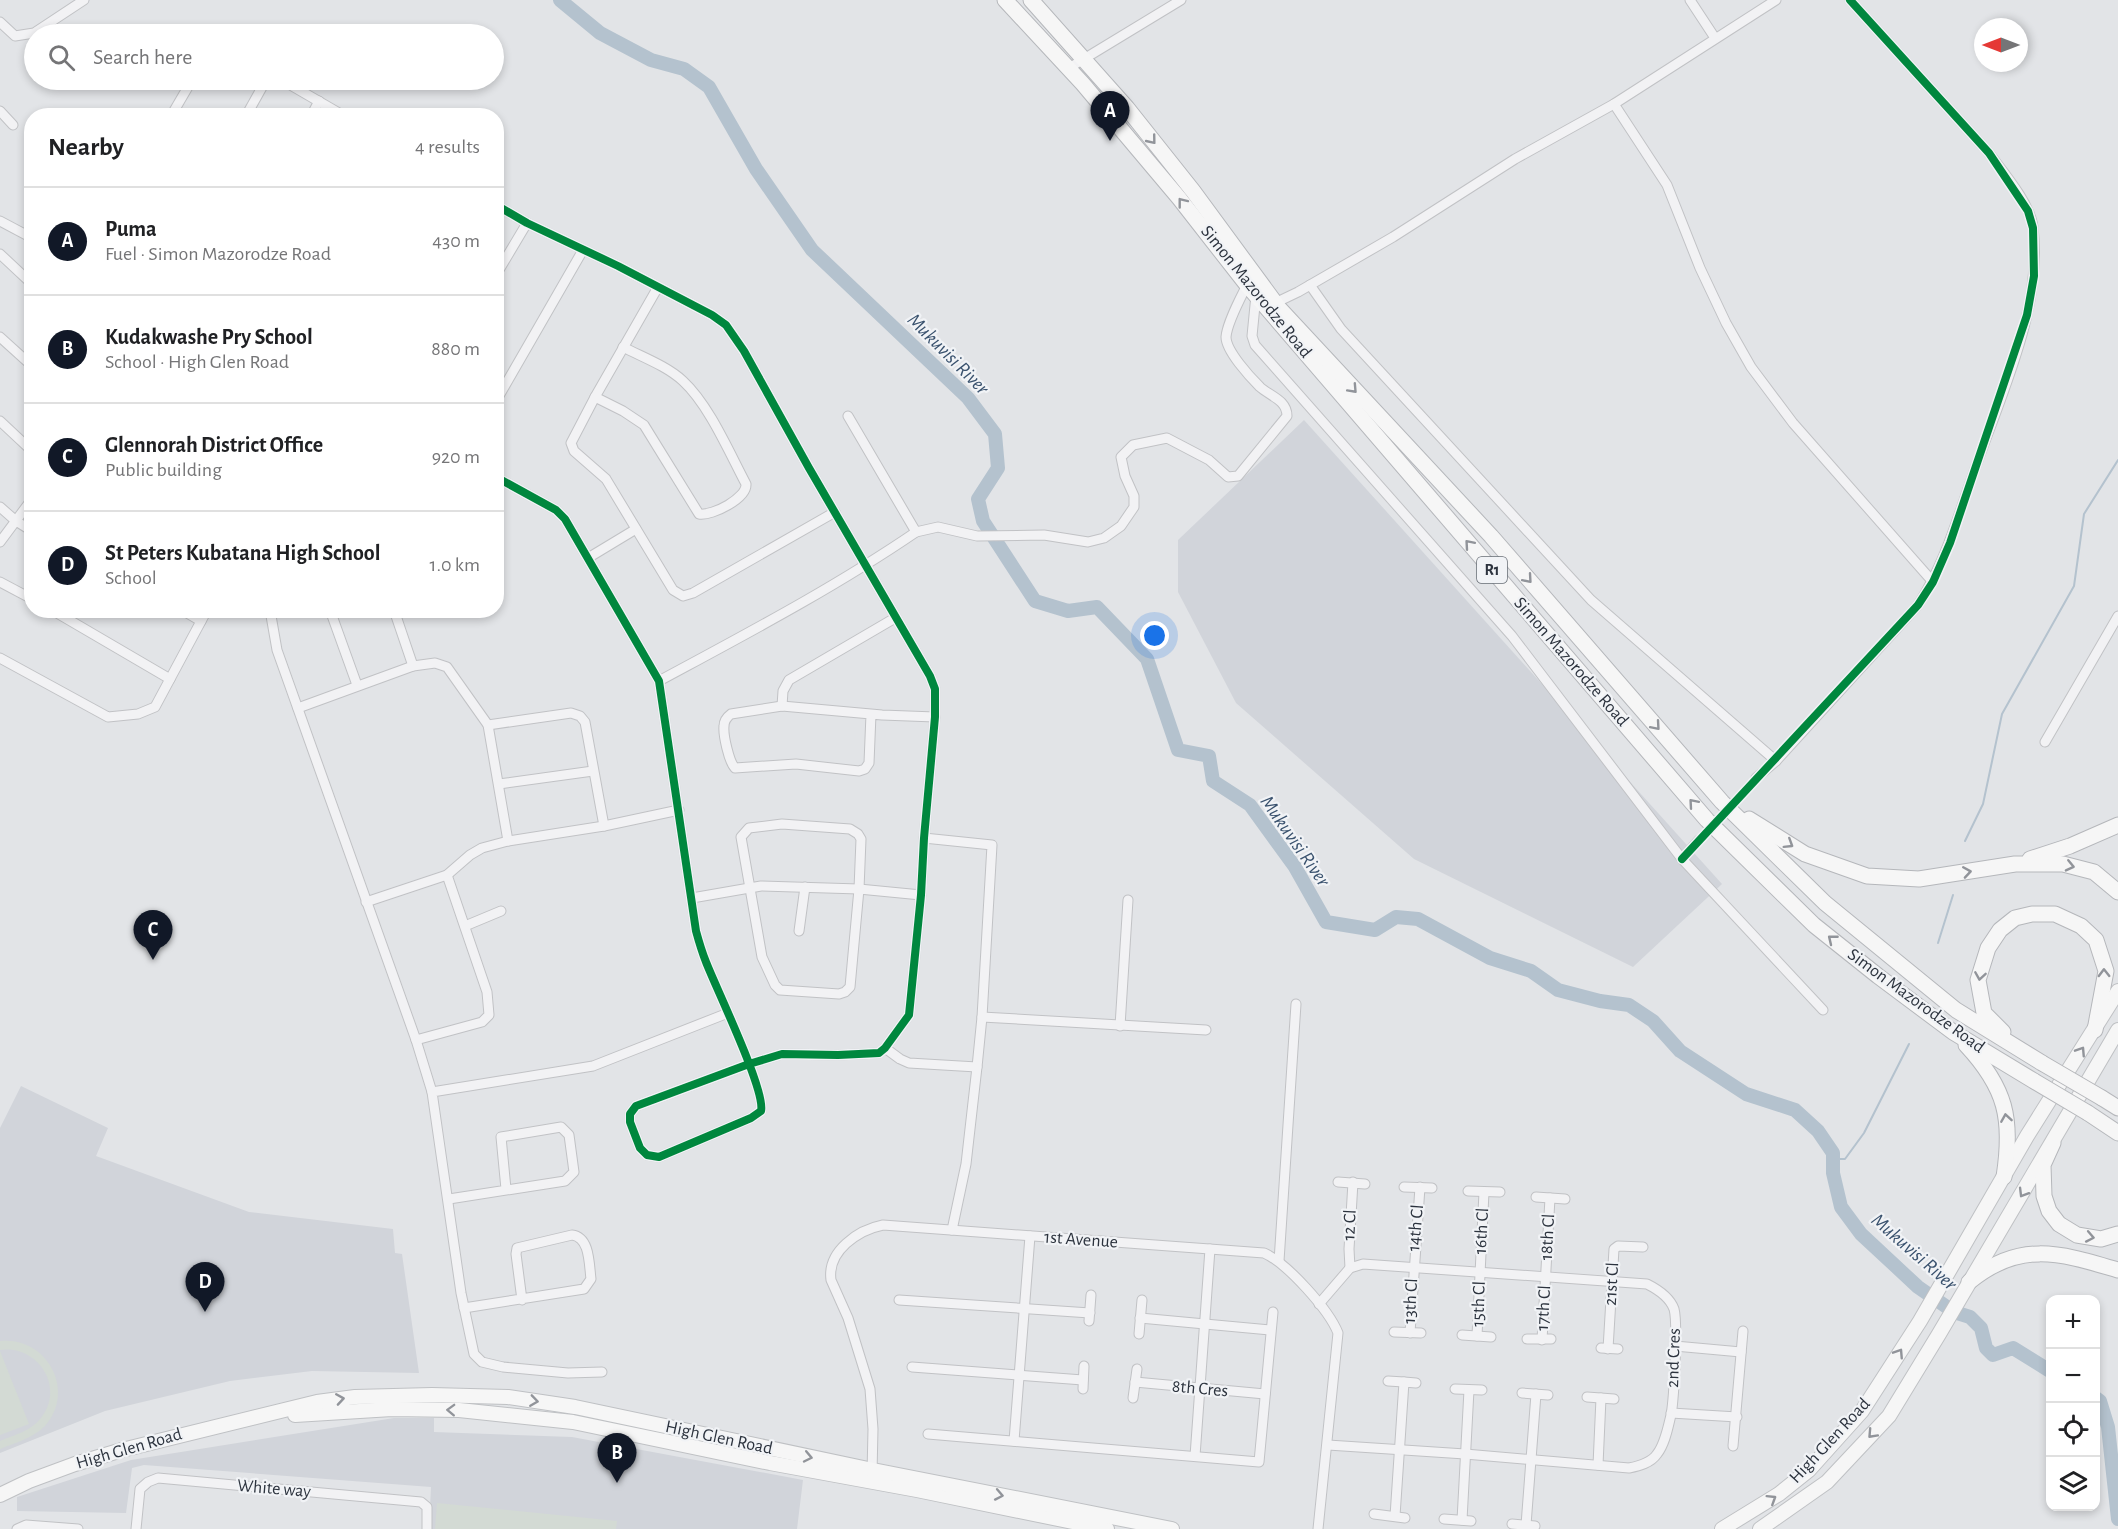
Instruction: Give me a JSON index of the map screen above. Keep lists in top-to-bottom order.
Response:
{
  "streets": {
    "highway": ["Simon Mazorodze Road", "R1"],
    "main road": ["High Glen Road"],
    "street": [
      "12 Cl",
      "14th Cl",
      "16th Cl",
      "18th Cl",
      "1st Avenue",
      "21st Cl",
      "13th Cl",
      "15th Cl",
      "17th Cl",
      "2nd Cres",
      "8th Cres",
      "White way"
    ]
  },
  "crossings": [
    ["12 Cl", "2nd Cres"],
    ["14th Cl", "13th Cl"],
    ["14th Cl", "2nd Cres"],
    ["16th Cl", "15th Cl"],
    ["16th Cl", "2nd Cres"],
    ["18th Cl", "17th Cl"],
    ["18th Cl", "2nd Cres"],
    ["1st Avenue", "High Glen Road"],
    ["21st Cl", "2nd Cres"],
    ["13th Cl", "2nd Cres"],
    ["15th Cl", "2nd Cres"],
    ["17th Cl", "2nd Cres"]
  ],
  "water": ["Mukuvisi River"],
  "north": "left",
  "page": {
    "search": "Search here",
    "pins": [
      "A",
      "C",
      "D",
      "B"
    ],
    "heading": ["Nearby", "4 results"],
    "list": [
      {
        "mark": "A",
        "name": "Puma",
        "note": "Fuel · Simon Mazorodze Road",
        "value": "430 m"
      },
      {
        "mark": "B",
        "name": "Kudakwashe Pry School",
        "note": "School · High Glen Road",
        "value": "880 m"
      },
      {
        "mark": "C",
        "name": "Glennorah District Office",
        "note": "Public building",
        "value": "920 m"
      },
      {
        "mark": "D",
        "name": "St Peters Kubatana High School",
        "note": "School",
        "value": "1.0 km"
      }
    ],
    "map_buttons": ["+", "−"]
  }
}
